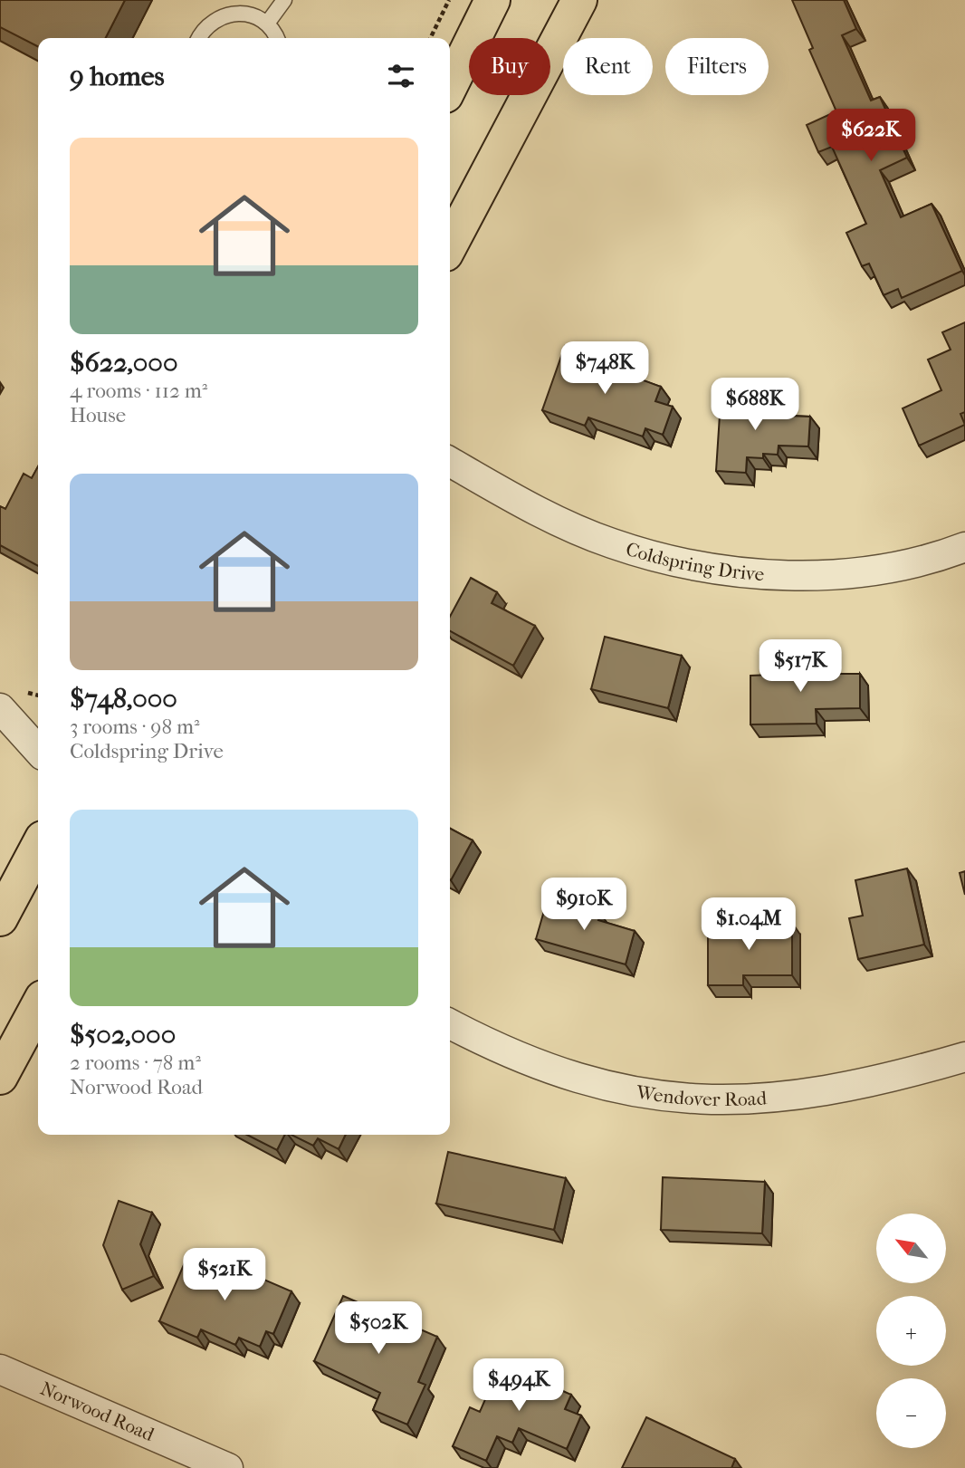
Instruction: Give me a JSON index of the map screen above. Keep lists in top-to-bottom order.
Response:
{
  "streets": {
    "street": ["Coldspring Drive", "Wendover Road", "Norwood Road"]
  },
  "north": "top left",
  "page": {
    "chip": ["Buy", "Rent", "Filters"],
    "heading": "9 homes",
    "price": [
      "$622K",
      "$748K",
      "$688K",
      "$517K",
      "$910K",
      "$1.04M",
      "$521K",
      "$502K",
      "$494K"
    ],
    "list": [
      {
        "name": "$622,000",
        "note": "4 rooms · 112 m² · House"
      },
      {
        "name": "$748,000",
        "note": "3 rooms · 98 m² · Coldspring Drive"
      },
      {
        "name": "$502,000",
        "note": "2 rooms · 78 m² · Norwood Road"
      }
    ],
    "map_buttons": ["+", "−"]
  }
}
